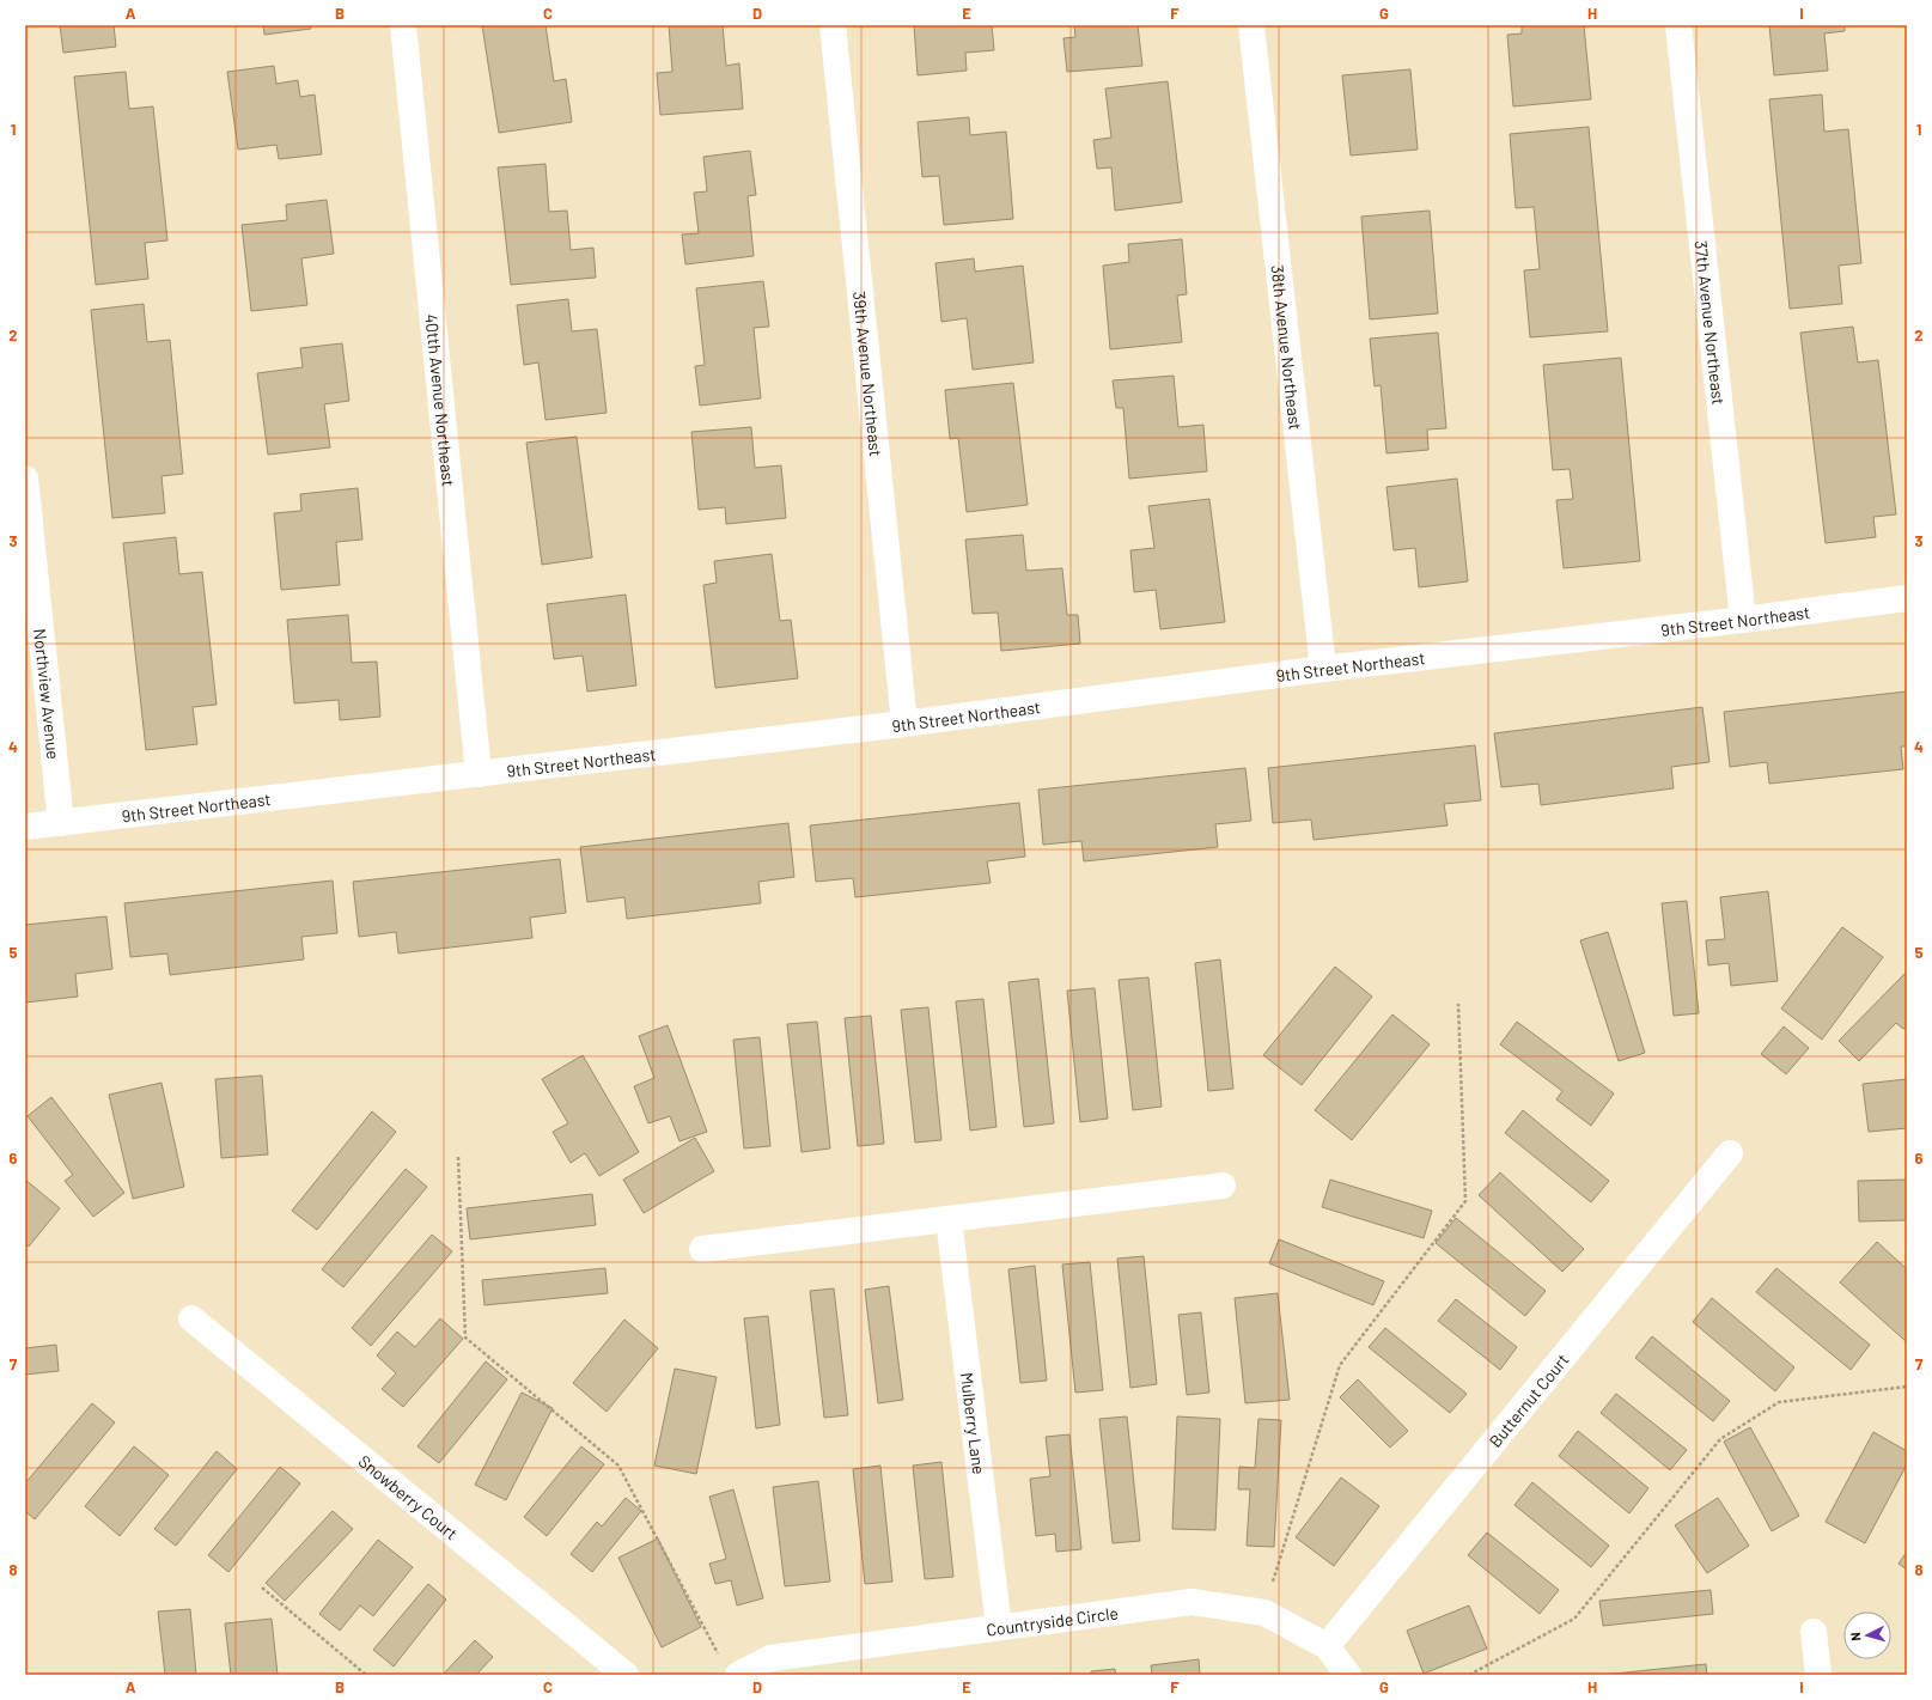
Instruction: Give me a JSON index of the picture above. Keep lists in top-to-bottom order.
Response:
{
  "streets": {
    "street": [
      "37th Avenue Northeast",
      "38th Avenue Northeast",
      "39th Avenue Northeast",
      "40tth Avenue Northeast",
      "9th Street Northeast",
      "Northview Avenue",
      "Butternut Court",
      "Mulberry Lane",
      "Snowberry Court",
      "Countryside Circle"
    ]
  },
  "crossings": [
    ["37th Avenue Northeast", "9th Street Northeast"],
    ["38th Avenue Northeast", "9th Street Northeast"],
    ["39th Avenue Northeast", "9th Street Northeast"],
    ["40tth Avenue Northeast", "9th Street Northeast"],
    ["9th Street Northeast", "Northview Avenue"],
    ["Butternut Court", "Countryside Circle"],
    ["Mulberry Lane", "Countryside Circle"]
  ],
  "north": "left",
  "grid": {
    "columns": [
      "A",
      "B",
      "C",
      "D",
      "E",
      "F",
      "G",
      "H",
      "I"
    ],
    "rows": [
      "1",
      "2",
      "3",
      "4",
      "5",
      "6",
      "7",
      "8"
    ]
  }
}
